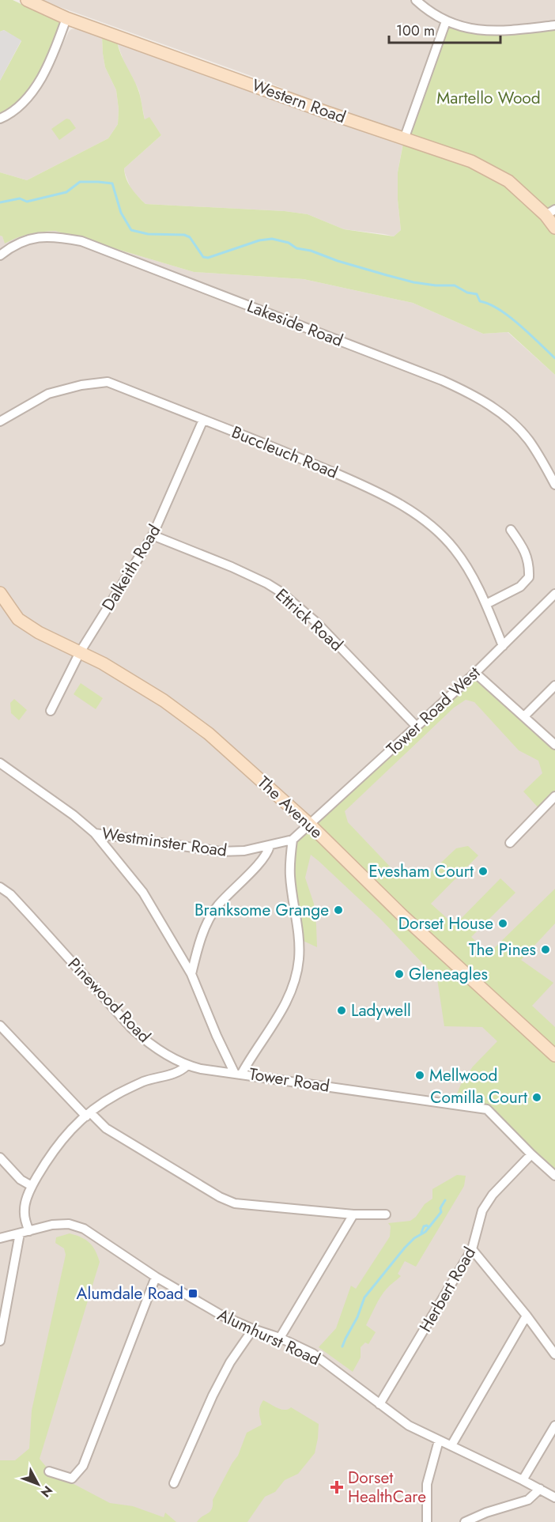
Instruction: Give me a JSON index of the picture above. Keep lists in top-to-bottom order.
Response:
{
  "streets": {
    "main road": ["Western Road", "The Avenue"],
    "street": [
      "Lakeside Road",
      "Buccleuch Road",
      "Dalkeith Road",
      "Ettrick Road",
      "Tower Road West",
      "Westminster Road",
      "Pinewood Road",
      "Tower Road",
      "Herbert Road",
      "Alumhurst Road"
    ]
  },
  "crossings": [
    ["Buccleuch Road", "Dalkeith Road"],
    ["Buccleuch Road", "Tower Road West"],
    ["Dalkeith Road", "Ettrick Road"],
    ["Dalkeith Road", "The Avenue"],
    ["Ettrick Road", "Tower Road West"],
    ["Tower Road West", "The Avenue"],
    ["Tower Road West", "Westminster Road"],
    ["Tower Road West", "Tower Road"],
    ["Westminster Road", "Tower Road"],
    ["Pinewood Road", "Tower Road"],
    ["Tower Road", "Herbert Road"],
    ["Herbert Road", "Alumhurst Road"]
  ],
  "parks": ["Martello Wood"],
  "places": {
    "other": [
      "Evesham Court",
      "Branksome Grange",
      "Dorset House",
      "The Pines",
      "Gleneagles",
      "Ladywell",
      "Mellwood",
      "Comilla Court"
    ],
    "transit": ["Alumdale Road"],
    "health": ["Dorset HealthCare"]
  },
  "scale_bar": "100 m",
  "north": "bottom right"
}
